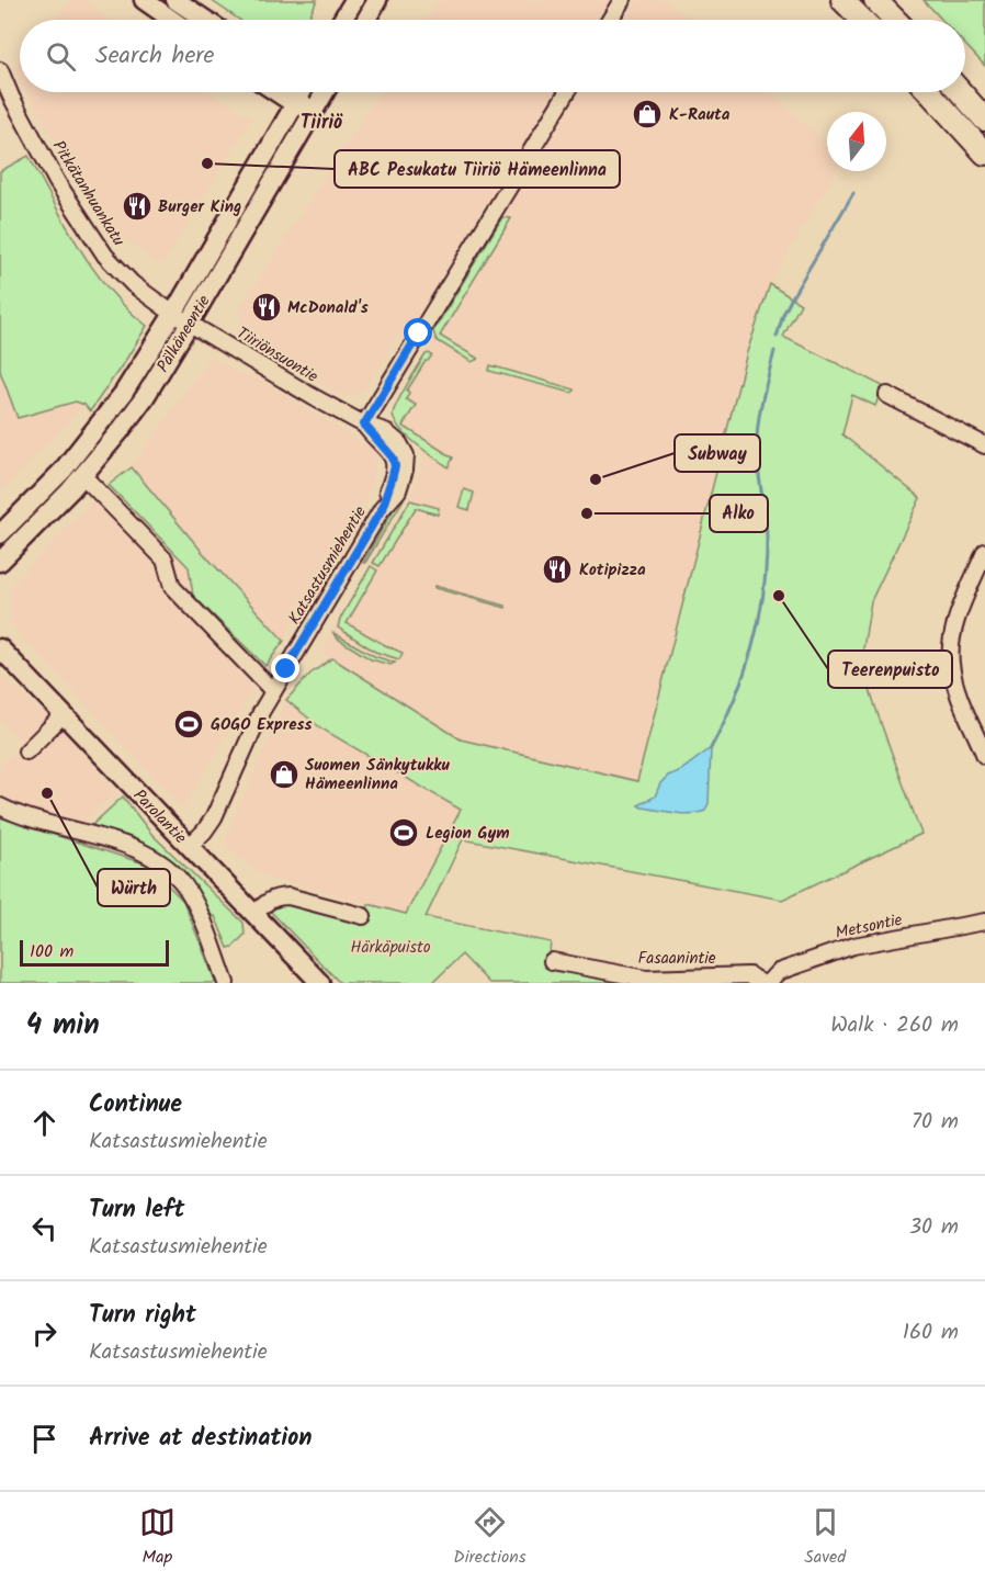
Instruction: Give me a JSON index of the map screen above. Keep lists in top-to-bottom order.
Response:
{
  "streets": {
    "main road": ["Pälkäneentie", "Parolantie"],
    "street": [
      "Pitkätanhuankatu",
      "Tiiriönsuontie",
      "Katsastusmiehentie",
      "Metsontie",
      "Fasaanintie"
    ]
  },
  "crossings": [
    ["Pitkätanhuankatu", "Pälkäneentie"],
    ["Pitkätanhuankatu", "Tiiriönsuontie"],
    ["Pälkäneentie", "Tiiriönsuontie"],
    ["Tiiriönsuontie", "Katsastusmiehentie"],
    ["Katsastusmiehentie", "Parolantie"]
  ],
  "districts": ["Tiiriö"],
  "parks": ["Härkäpuisto"],
  "places": {
    "shop": ["K-Rauta", "Suomen Sänkytukku Hämeenlinna"],
    "other": [
      "ABC Pesukatu Tiiriö Hämeenlinna",
      "Subway",
      "Alko",
      "Teerenpuisto",
      "Würth"
    ],
    "restaurant": ["Burger King", "McDonald's", "Kotipizza"],
    "sports": ["GOGO Express", "Legion Gym"]
  },
  "scale_bar": "100 m",
  "north": "top",
  "page": {
    "search": "Search here",
    "scale": "100 m",
    "heading": ["4 min", "Walk · 260 m"],
    "list": [
      ["Continue", "Katsastusmiehentie", "70 m"],
      ["Turn left", "Katsastusmiehentie", "30 m"],
      ["Turn right", "Katsastusmiehentie", "160 m"],
      "Arrive at destination"
    ],
    "nav": ["Map", "Directions", "Saved"]
  }
}
